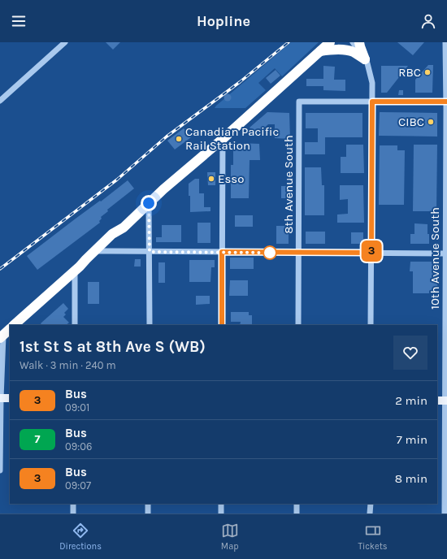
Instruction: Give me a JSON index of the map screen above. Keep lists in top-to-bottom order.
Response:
{
  "streets": {
    "street": ["8th Avenue South", "10th Avenue South"]
  },
  "places": [
    "RBC",
    "CIBC",
    "Canadian Pacific Rail Station",
    "Esso"
  ],
  "lines": ["bus line 3"],
  "page": {
    "header": "Hopline",
    "on_map": "3",
    "heading": ["1st St S at 8th Ave S (WB)", "Walk · 3 min · 240 m"],
    "list": [
      {
        "mark": "3",
        "name": "Bus",
        "note": "09:01",
        "value": "2 min"
      },
      {
        "mark": "7",
        "name": "Bus",
        "note": "09:06",
        "value": "7 min"
      },
      {
        "mark": "3",
        "name": "Bus",
        "note": "09:07",
        "value": "8 min"
      }
    ],
    "tabs": ["Directions", "Map", "Tickets"]
  }
}
